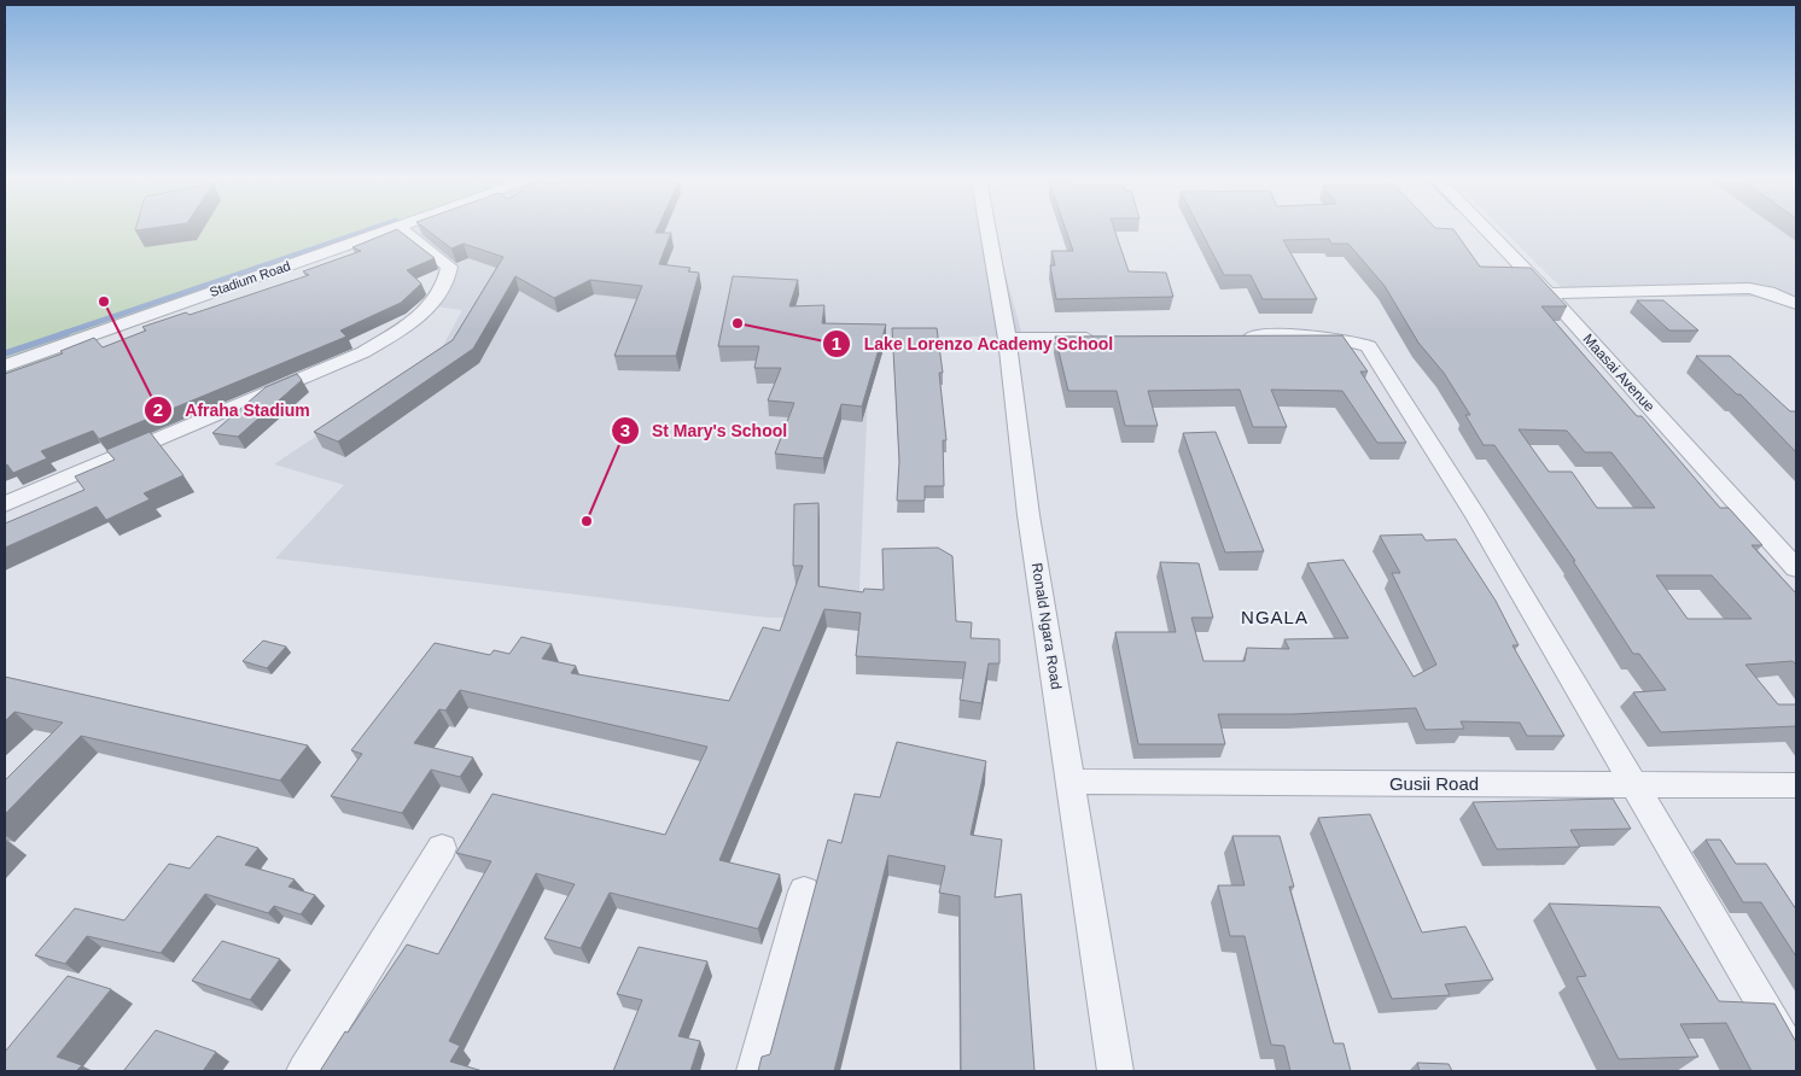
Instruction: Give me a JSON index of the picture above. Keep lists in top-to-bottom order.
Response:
{
  "streets": {
    "street": [
      "Stadium Road",
      "Maasai Avenue",
      "Ronald Ngara Road",
      "Gusii Road"
    ]
  },
  "crossings": [
    ["Ronald Ngara Road", "Gusii Road"]
  ],
  "districts": ["NGALA"],
  "places": ["Afraha Stadium", "Lake Lorenzo Academy School", "St Mary's School"]
}
